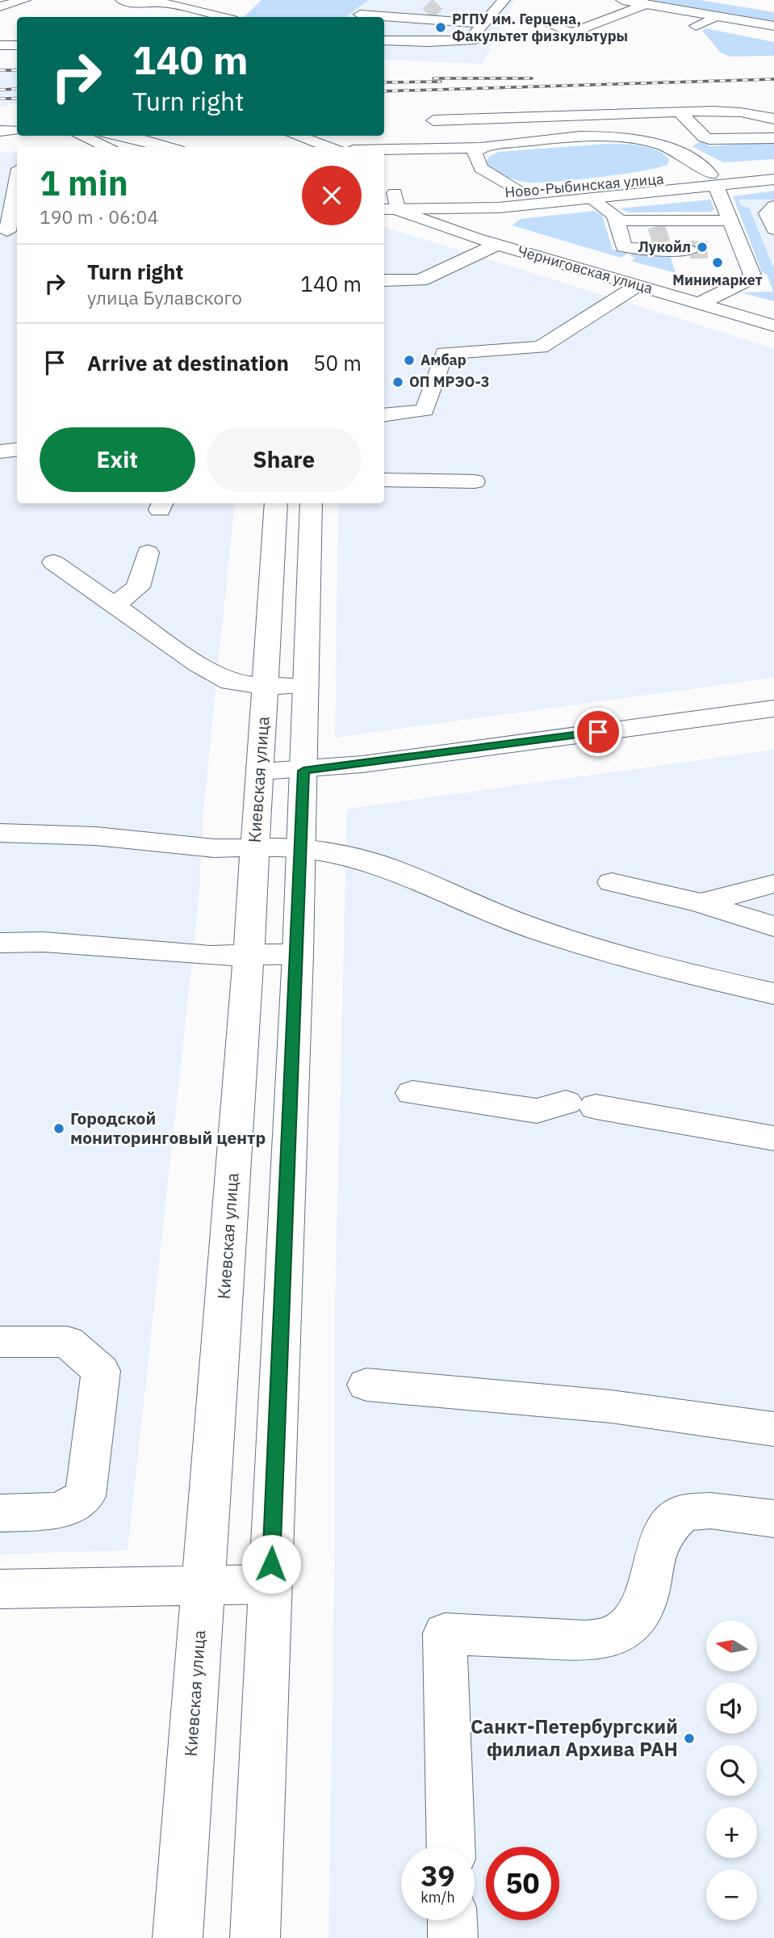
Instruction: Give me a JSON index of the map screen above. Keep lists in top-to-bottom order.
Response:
{
  "streets": {
    "main road": ["Ново-Рыбинская улица", "Черниговская улица", "Киевская улица"]
  },
  "crossings": [
    ["Ново-Рыбинская улица", "Черниговская улица"]
  ],
  "places": [
    "РГПУ им. Герцена, Факультет физкультуры",
    "Лукойл",
    "Минимаркет",
    "Амбар",
    "ОП МРЭО-3",
    "Городской мониторинговый центр",
    "Санкт-Петербургский филиал Архива РАН"
  ],
  "north": "left",
  "page": {
    "turn": ["140 m", "Turn right"],
    "heading": ["1 min", "190 m · 06:04"],
    "list": [
      {
        "name": "Turn right",
        "note": "улица Булавского",
        "value": "140 m"
      },
      {
        "name": "Arrive at destination",
        "value": "50 m"
      }
    ],
    "buttons": ["Exit", "Share"],
    "map_buttons": ["+", "−"],
    "speed": "39 km/h",
    "limit": "50"
  }
}
